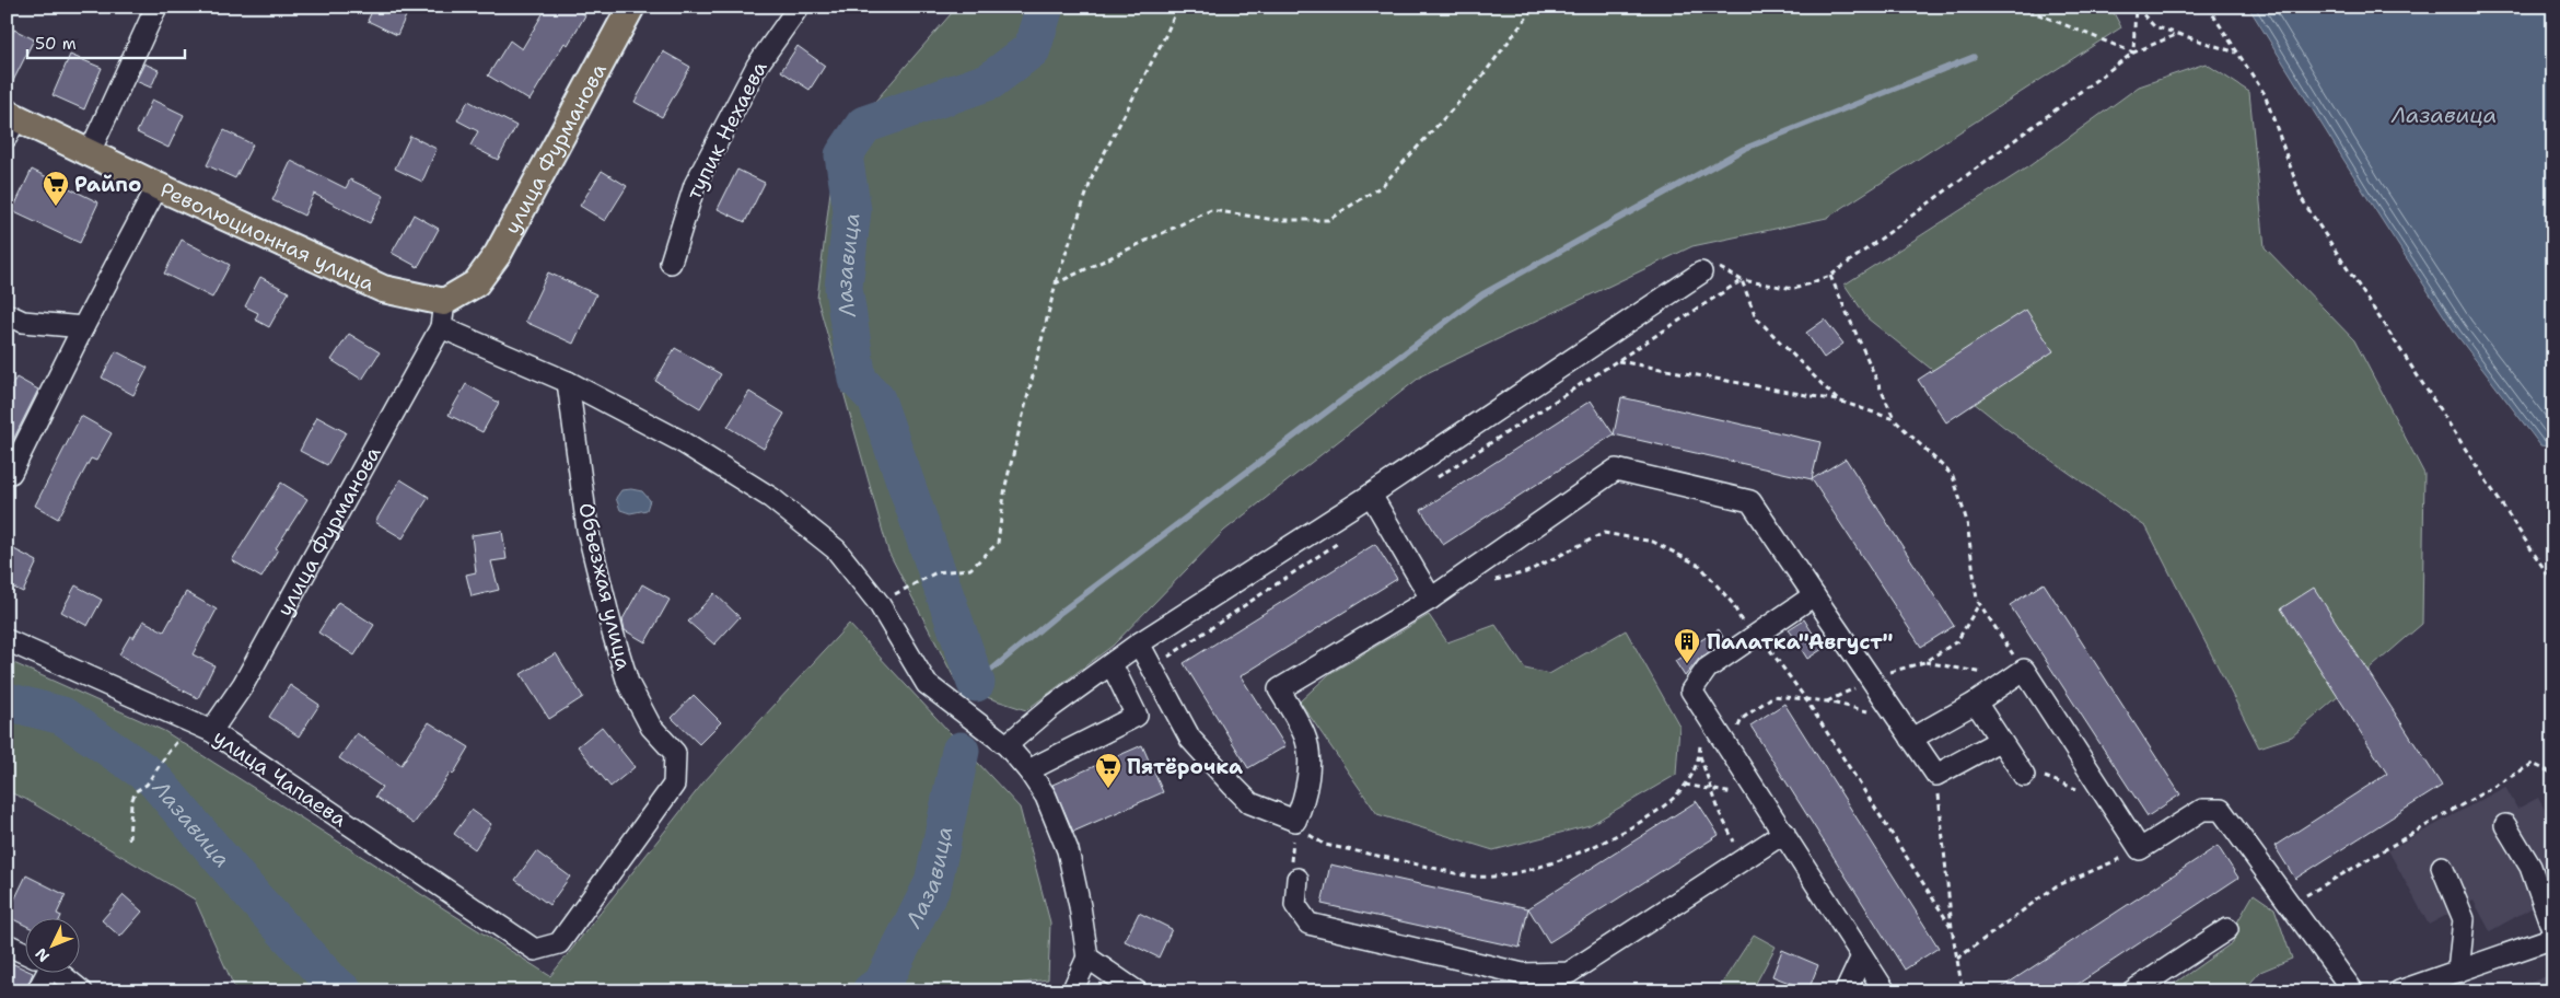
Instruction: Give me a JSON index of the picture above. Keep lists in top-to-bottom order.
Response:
{
  "streets": {
    "main road": ["улица Фурманова", "Революционная улица"],
    "street": ["тупик Нехаева", "Объезжая улица", "улица Чапаева"]
  },
  "crossings": [
    ["улица Фурманова", "Революционная улица"],
    ["улица Фурманова", "улица Чапаева"],
    ["Объезжая улица", "улица Чапаева"]
  ],
  "water": ["Лазавица"],
  "places": {
    "supermarket": ["Райпо", "Пятёрочка"],
    "building": ["Палатка\"Август\""]
  },
  "scale_bar": "50 m",
  "north": "bottom left"
}
